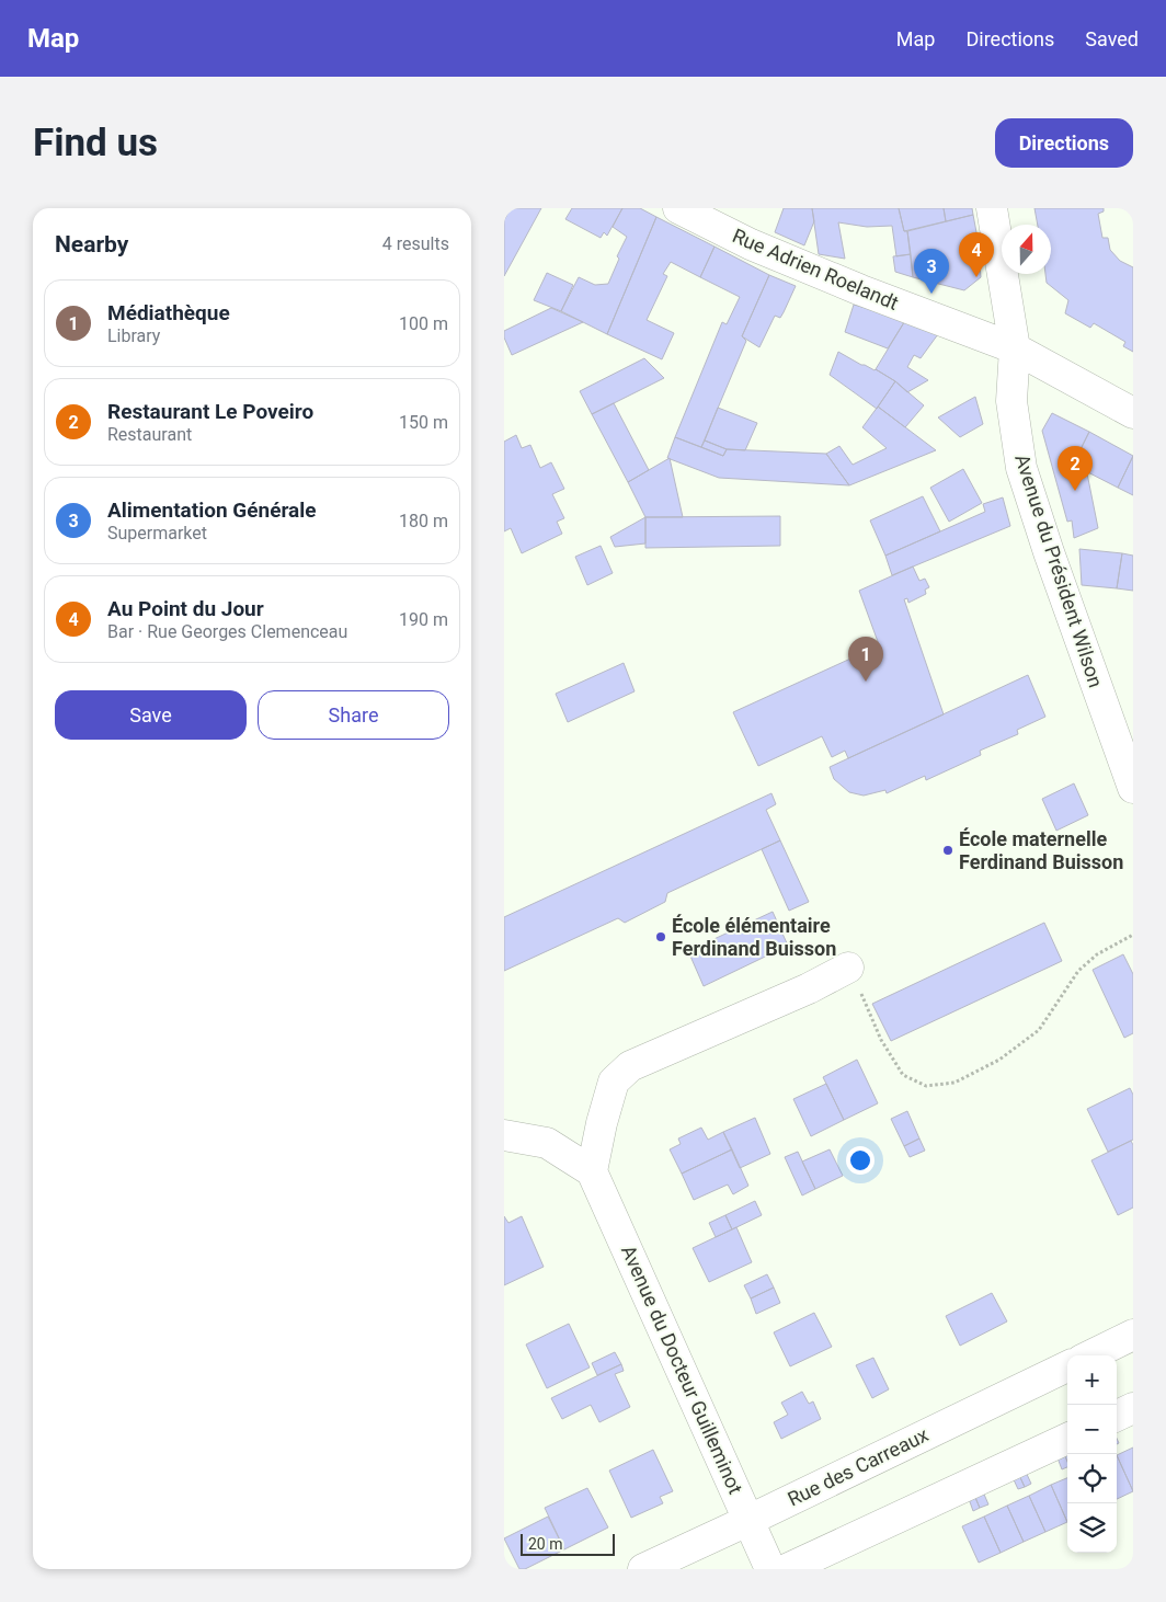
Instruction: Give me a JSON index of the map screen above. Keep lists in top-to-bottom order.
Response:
{
  "streets": {
    "street": [
      "Rue Adrien Roelandt",
      "Avenue du Président Wilson",
      "Avenue du Docteur Guilleminot",
      "Rue des Carreaux"
    ]
  },
  "crossings": [
    ["Rue Adrien Roelandt", "Avenue du Président Wilson"],
    ["Avenue du Docteur Guilleminot", "Rue des Carreaux"]
  ],
  "places": ["École maternelle Ferdinand Buisson", "École élémentaire Ferdinand Buisson"],
  "scale_bar": "20 m",
  "north": "top",
  "page": {
    "header": "Map",
    "nav": ["Map", "Directions", "Saved"],
    "buttons": [
      "Directions",
      ["Save", "Share"]
    ],
    "title": "Find us",
    "heading": ["Nearby", "4 results"],
    "pins": [
      "4",
      "3",
      "2",
      "1"
    ],
    "list": [
      {
        "mark": "1",
        "name": "Médiathèque",
        "note": "Library",
        "value": "100 m"
      },
      {
        "mark": "2",
        "name": "Restaurant Le Poveiro",
        "note": "Restaurant",
        "value": "150 m"
      },
      {
        "mark": "3",
        "name": "Alimentation Générale",
        "note": "Supermarket",
        "value": "180 m"
      },
      {
        "mark": "4",
        "name": "Au Point du Jour",
        "note": "Bar · Rue Georges Clemenceau",
        "value": "190 m"
      }
    ],
    "map_buttons": ["+", "−"],
    "scale": "20 m"
  }
}
